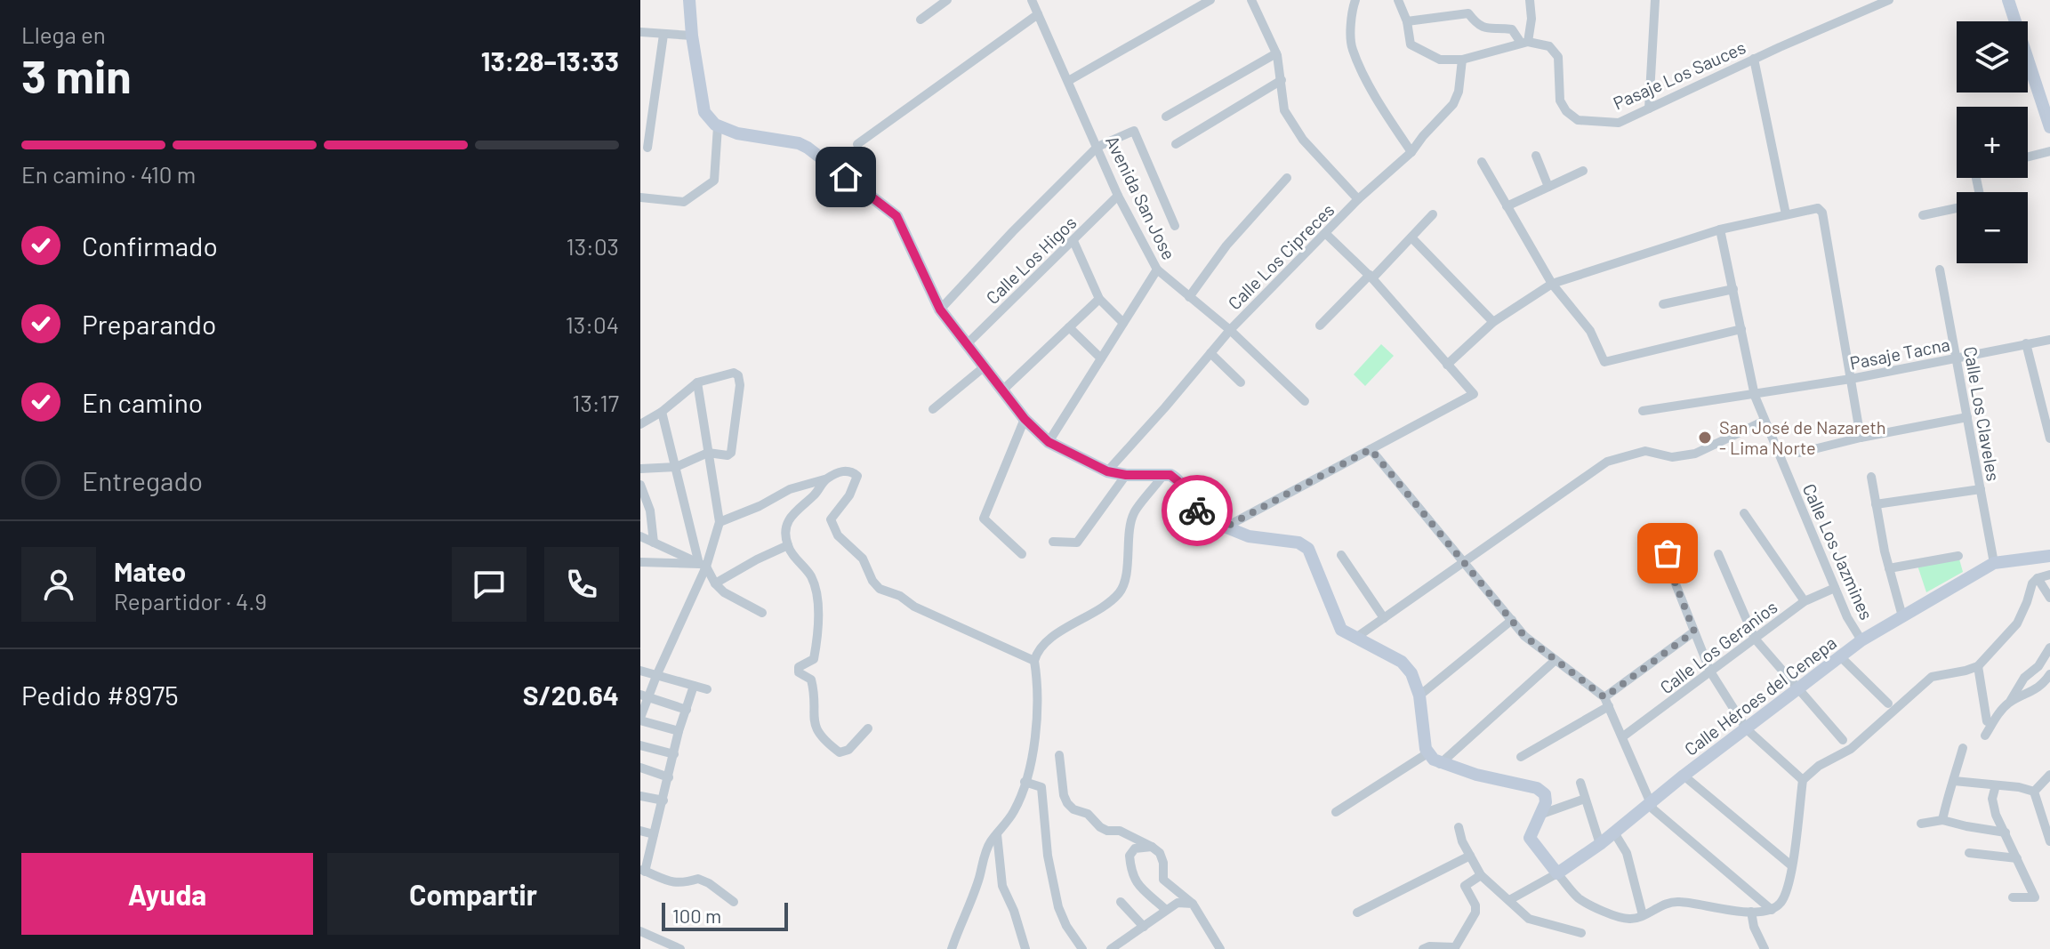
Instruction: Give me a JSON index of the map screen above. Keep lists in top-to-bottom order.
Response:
{
  "streets": {
    "street": [
      "Pasaje Los Sauces",
      "Avenida San Jose",
      "Calle Los Cipreces",
      "Calle Los Higos",
      "Pasaje Tacna",
      "Calle Los Claveles",
      "Calle Los Jazmines",
      "Calle Los Geranios",
      "Calle Héroes del Cenepa"
    ]
  },
  "crossings": [
    ["Avenida San Jose", "Calle Los Cipreces"],
    ["Avenida San Jose", "Calle Los Higos"],
    ["Pasaje Tacna", "Calle Los Claveles"],
    ["Pasaje Tacna", "Calle Los Jazmines"],
    ["Calle Los Claveles", "Calle Héroes del Cenepa"],
    ["Calle Los Jazmines", "Calle Los Geranios"],
    ["Calle Los Jazmines", "Calle Héroes del Cenepa"]
  ],
  "places": ["San José de Nazareth - Lima Norte"],
  "scale_bar": "100 m",
  "page": {
    "heading": ["3 min", "Llega en", "13:28–13:33"],
    "panel": [
      "Mateo",
      "Repartidor · 4.9",
      "Pedido #8975",
      "S/20.64"
    ],
    "map_buttons": ["+", "−"],
    "bar": "En camino · 410 m",
    "list": [
      ["Confirmado", "13:03"],
      ["Preparando", "13:04"],
      ["En camino", "13:17"],
      "Entregado"
    ],
    "buttons": ["Ayuda", "Compartir"],
    "scale": "100 m"
  }
}
